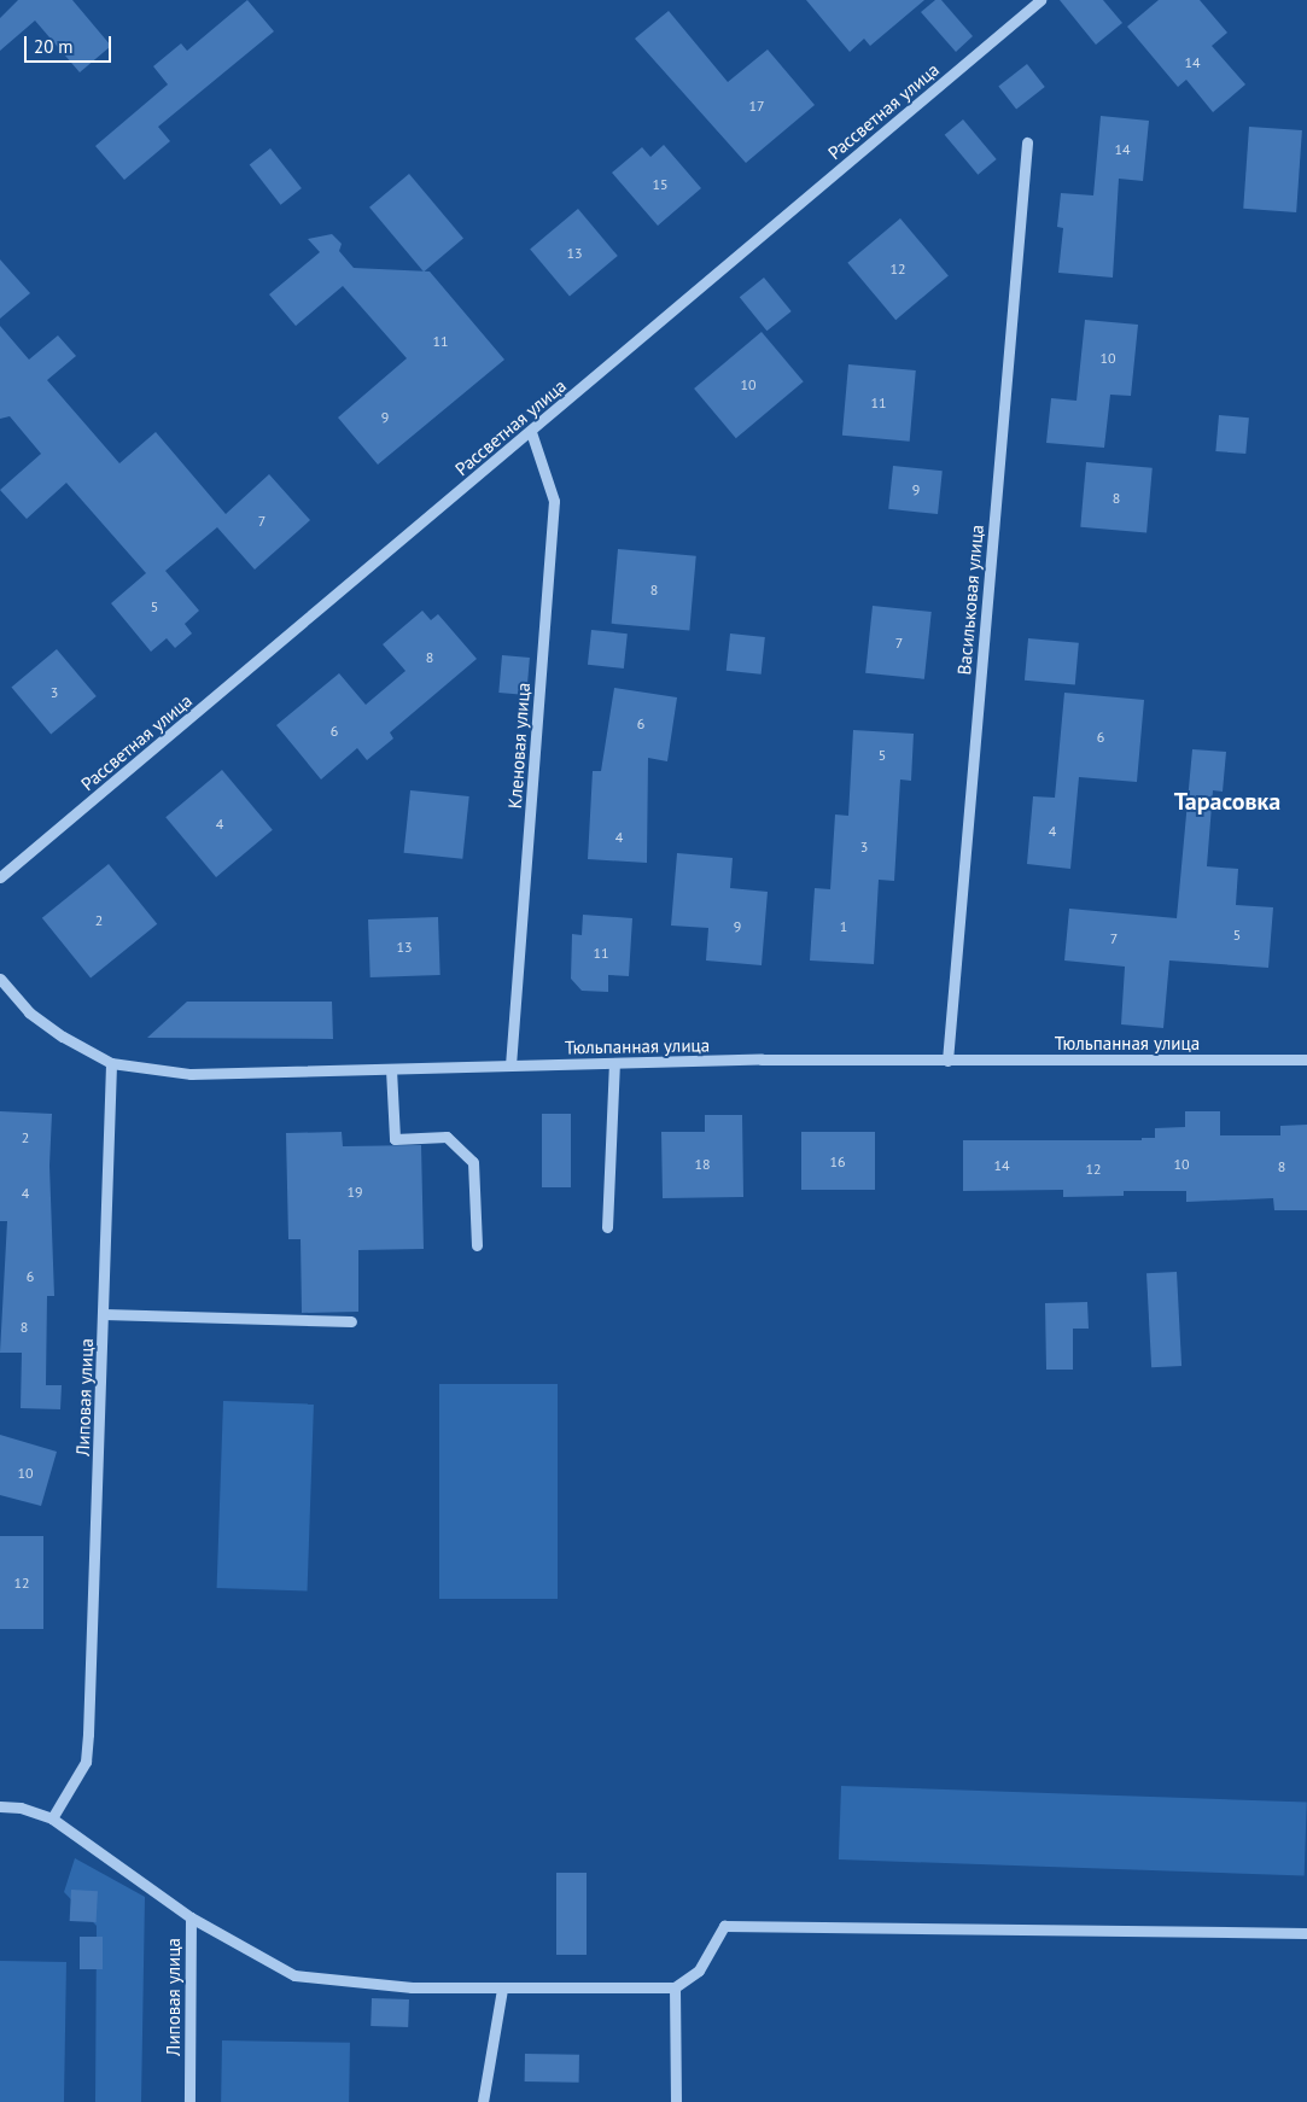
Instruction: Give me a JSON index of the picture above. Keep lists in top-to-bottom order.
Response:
{
  "streets": {
    "street": [
      "Рассветная улица",
      "Васильковая улица",
      "Кленовая улица",
      "Тюльпанная улица",
      "Липовая улица"
    ]
  },
  "crossings": [
    ["Рассветная улица", "Кленовая улица"],
    ["Васильковая улица", "Тюльпанная улица"],
    ["Кленовая улица", "Тюльпанная улица"],
    ["Тюльпанная улица", "Липовая улица"]
  ],
  "districts": ["Тарасовка"],
  "house_numbers": [
    "14",
    "17",
    "14",
    "15",
    "13",
    "12",
    "11",
    "10",
    "10",
    "11",
    "9",
    "9",
    "8",
    "7",
    "8",
    "5",
    "7",
    "8",
    "3",
    "6",
    "6",
    "6",
    "5",
    "4",
    "4",
    "4",
    "3",
    "2",
    "9",
    "1",
    "5",
    "7",
    "13",
    "11",
    "2",
    "16",
    "18",
    "10",
    "14",
    "8",
    "12",
    "19",
    "4",
    "6",
    "8",
    "10",
    "12"
  ],
  "scale_bar": "20 m"
}
